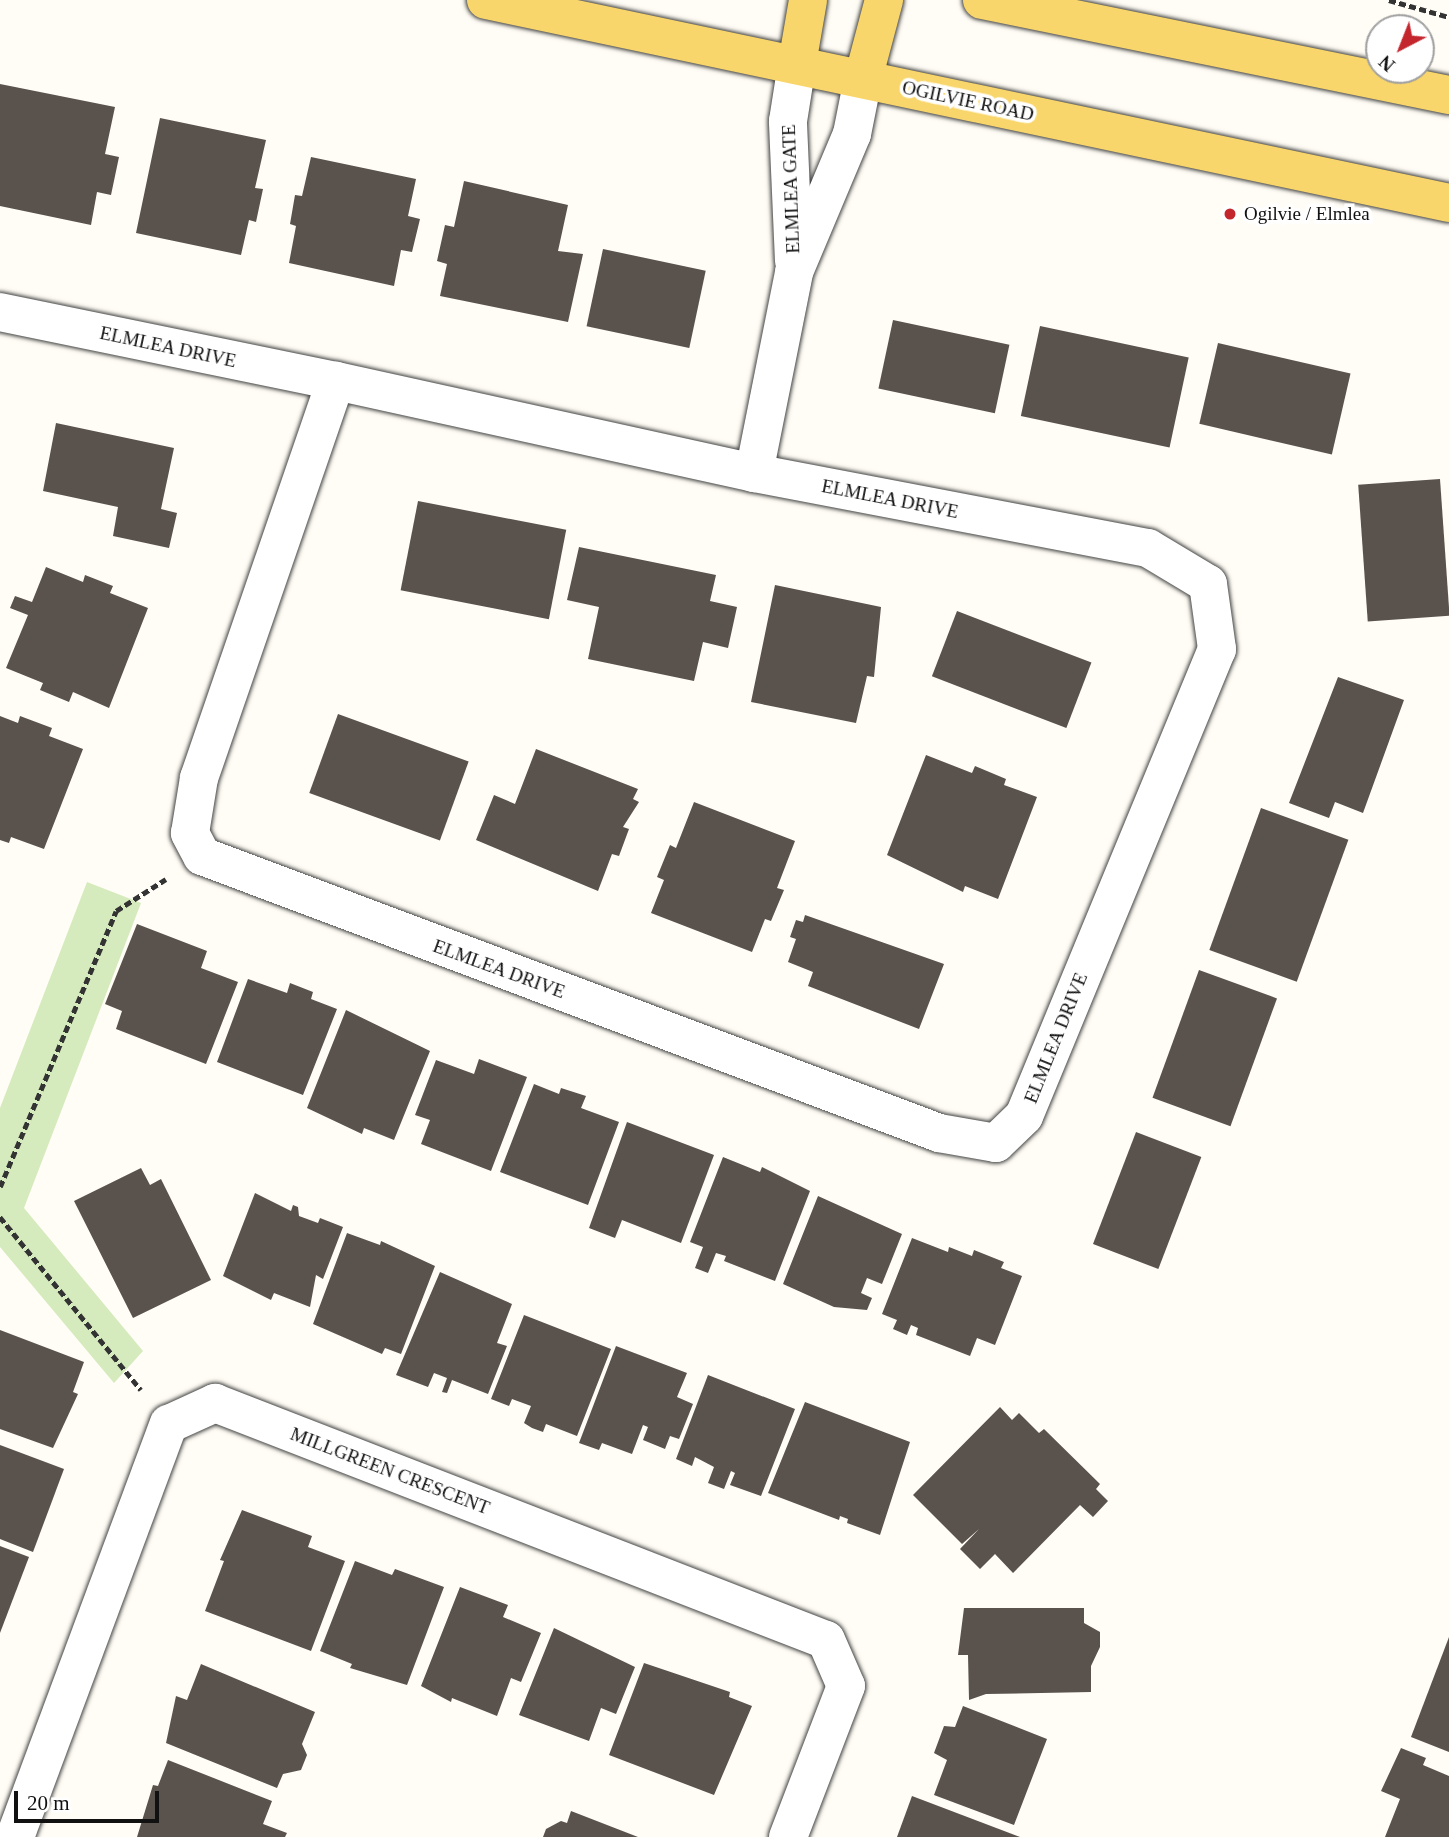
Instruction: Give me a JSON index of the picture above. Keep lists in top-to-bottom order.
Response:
{
  "streets": {
    "main road": ["OGILVIE ROAD"],
    "street": ["ELMLEA GATE", "ELMLEA DRIVE", "MILLGREEN CRESCENT"]
  },
  "crossings": [
    ["OGILVIE ROAD", "ELMLEA GATE"],
    ["ELMLEA GATE", "ELMLEA DRIVE"]
  ],
  "places": ["Ogilvie / Elmlea"],
  "scale_bar": "20 m",
  "north": "bottom left"
}
